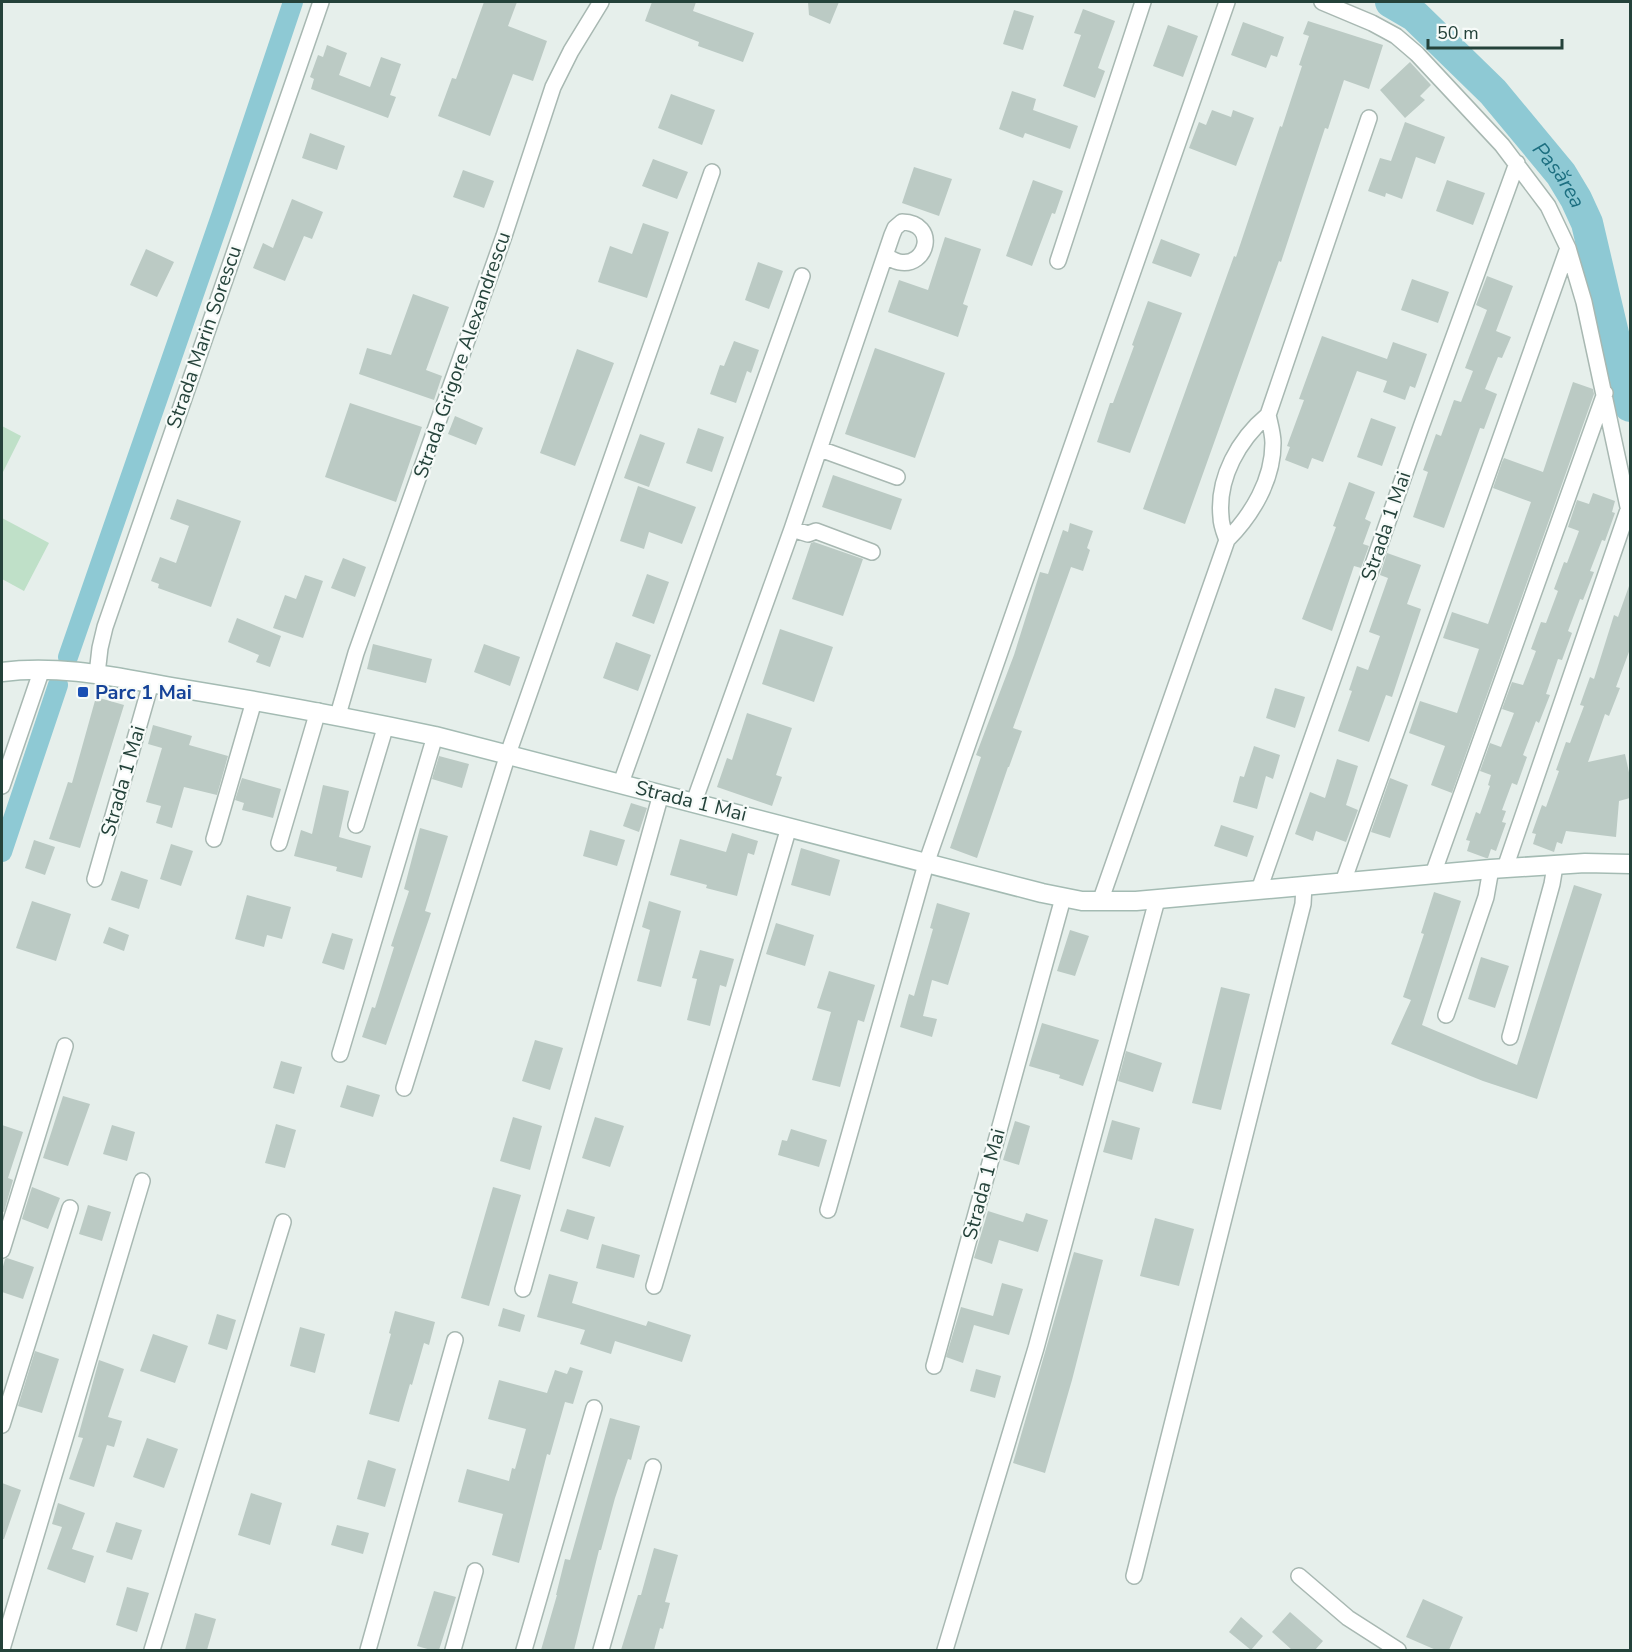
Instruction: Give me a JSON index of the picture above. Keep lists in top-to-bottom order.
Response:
{
  "streets": {
    "street": ["Strada Marin Sorescu", "Strada Grigore Alexandrescu", "Strada 1 Mai"]
  },
  "crossings": [
    ["Strada Marin Sorescu", "Strada 1 Mai"],
    ["Strada Grigore Alexandrescu", "Strada 1 Mai"]
  ],
  "water": ["Pasărea"],
  "places": {
    "transit": ["Parc 1 Mai"]
  },
  "scale_bar": "50 m"
}
